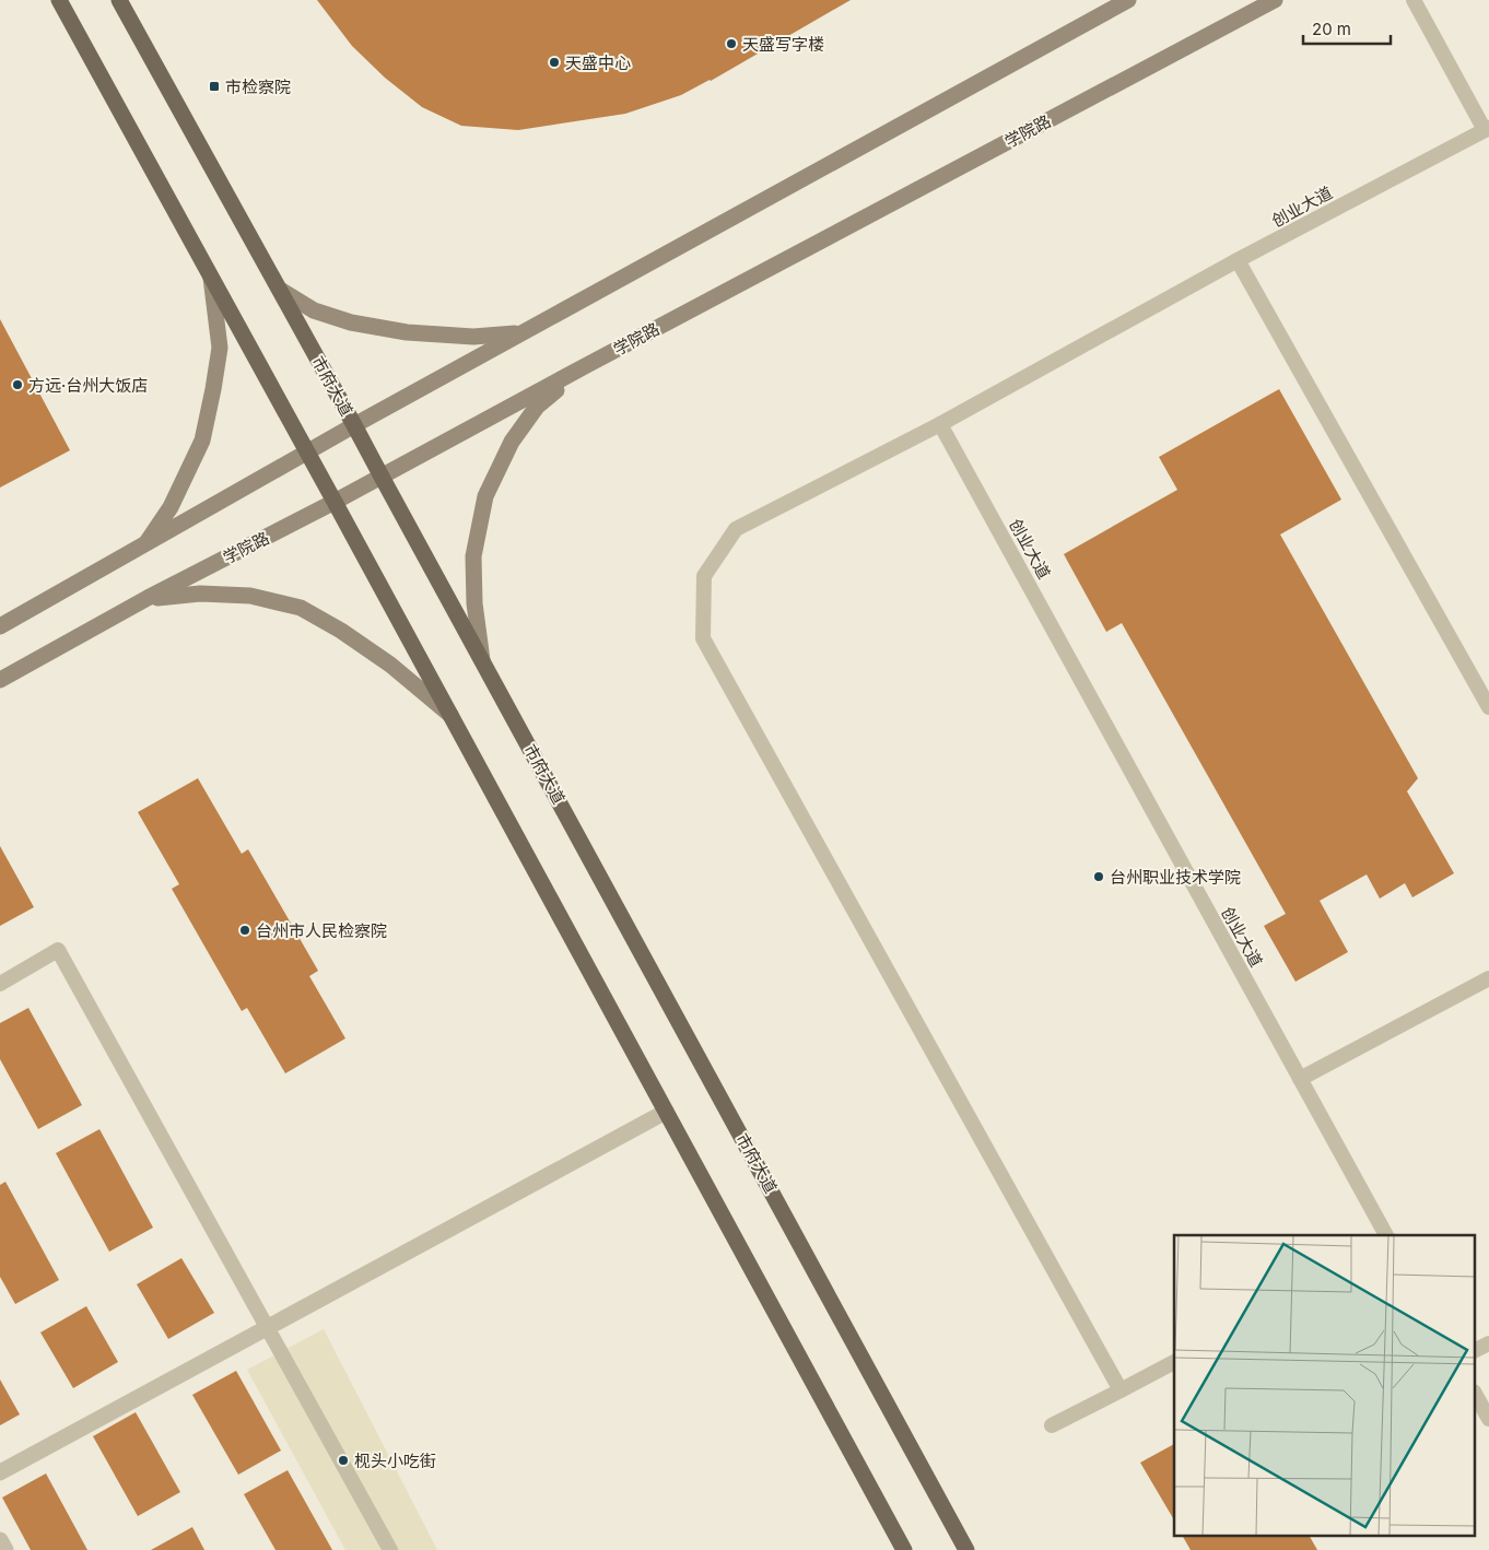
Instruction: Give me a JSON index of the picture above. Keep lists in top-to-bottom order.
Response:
{
  "streets": {
    "main road": ["学院路", "市府大道"],
    "lane": ["创业大道"]
  },
  "crossings": [
    ["学院路", "市府大道"]
  ],
  "places": {
    "other": [
      "天盛写字楼",
      "天盛中心",
      "方远·台州大饭店",
      "台州职业技术学院",
      "台州市人民检察院",
      "枧头小吃街"
    ],
    "transit": ["市检察院"]
  },
  "scale_bar": "20 m"
}
